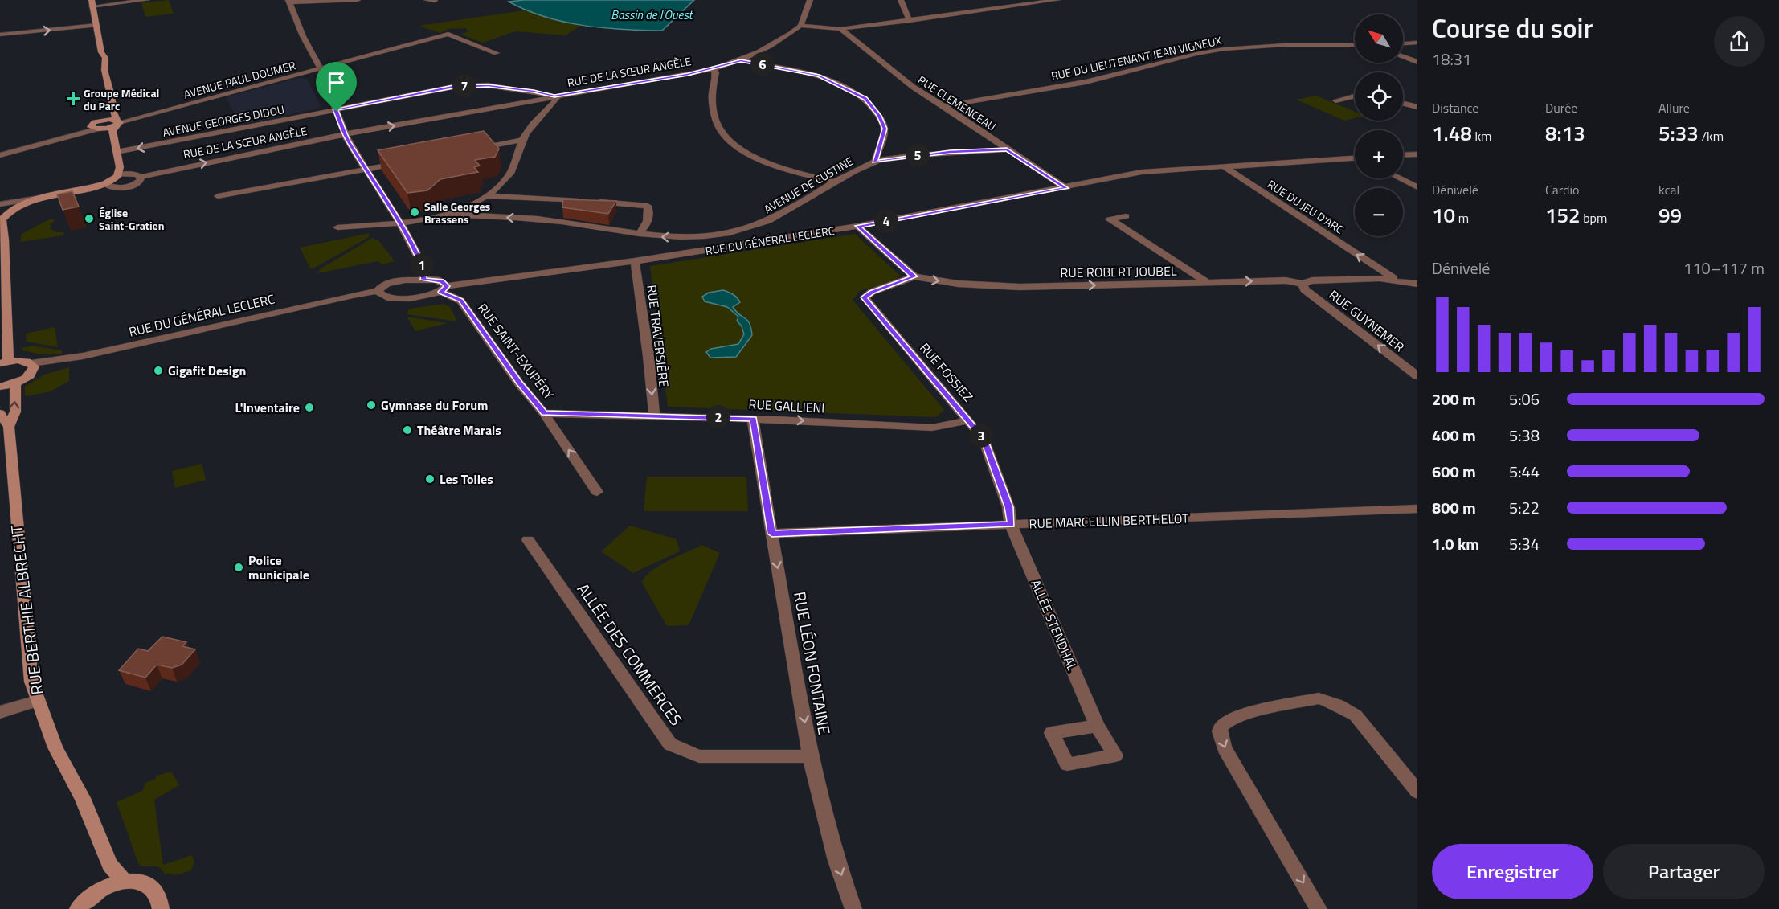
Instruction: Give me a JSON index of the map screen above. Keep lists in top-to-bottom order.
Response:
{
  "streets": {
    "street": [
      "RUE DU LIEUTENANT JEAN VIGNEUX",
      "RUE DE LA SŒUR ANGÈLE",
      "AVENUE PAUL DOUMER",
      "RUE CLEMENCEAU",
      "AVENUE GEORGES DIDOU",
      "AVENUE DE CUSTINE",
      "RUE DU JEU D'ARC",
      "RUE DU GÉNÉRAL LECLERC",
      "RUE ROBERT JOUBEL",
      "RUE GUYNEMER",
      "RUE TRAVERSIÈRE",
      "RUE SAINT-EXUPÉRY",
      "RUE FOSSIEZ",
      "RUE GALLIENI",
      "RUE MARCELLIN BERTHELOT",
      "RUE BERTHIE ALBRECHT",
      "ALLÉE STENDHAL",
      "ALLÉE DES COMMERCES",
      "RUE LÉON FONTAINE"
    ]
  },
  "crossings": [
    ["RUE DU LIEUTENANT JEAN VIGNEUX", "RUE CLEMENCEAU"],
    ["RUE DE LA SŒUR ANGÈLE", "AVENUE GEORGES DIDOU"],
    ["RUE CLEMENCEAU", "AVENUE DE CUSTINE"],
    ["RUE CLEMENCEAU", "RUE DU GÉNÉRAL LECLERC"],
    ["RUE DU JEU D'ARC", "RUE DU GÉNÉRAL LECLERC"],
    ["RUE DU JEU D'ARC", "RUE ROBERT JOUBEL"],
    ["RUE DU GÉNÉRAL LECLERC", "RUE ROBERT JOUBEL"],
    ["RUE DU GÉNÉRAL LECLERC", "RUE TRAVERSIÈRE"],
    ["RUE DU GÉNÉRAL LECLERC", "RUE SAINT-EXUPÉRY"],
    ["RUE ROBERT JOUBEL", "RUE GUYNEMER"],
    ["RUE ROBERT JOUBEL", "RUE FOSSIEZ"],
    ["RUE TRAVERSIÈRE", "RUE GALLIENI"],
    ["RUE SAINT-EXUPÉRY", "RUE GALLIENI"],
    ["RUE FOSSIEZ", "RUE GALLIENI"],
    ["RUE FOSSIEZ", "RUE MARCELLIN BERTHELOT"],
    ["RUE FOSSIEZ", "ALLÉE STENDHAL"],
    ["RUE GALLIENI", "RUE LÉON FONTAINE"],
    ["RUE MARCELLIN BERTHELOT", "ALLÉE STENDHAL"],
    ["RUE MARCELLIN BERTHELOT", "RUE LÉON FONTAINE"],
    ["ALLÉE DES COMMERCES", "RUE LÉON FONTAINE"]
  ],
  "one_way": [
    "AVENUE DE CUSTINE",
    "RUE DU JEU D'ARC",
    "RUE ROBERT JOUBEL",
    "RUE GUYNEMER",
    "RUE TRAVERSIÈRE",
    "RUE GALLIENI",
    "RUE LÉON FONTAINE"
  ],
  "water": ["Bassin de l'Ouest"],
  "places": {
    "health": ["Groupe Médical du Parc"],
    "other": [
      "Salle Georges Brassens",
      "Église Saint-Gratien",
      "Gigafit Design",
      "Gymnase du Forum",
      "L'Inventaire",
      "Théâtre Marais",
      "Les Toiles",
      "Police municipale"
    ]
  },
  "north": "top left",
  "page": {
    "heading": ["Course du soir", "18:31"],
    "map_buttons": ["+", "−"],
    "pins": [
      "6",
      "7",
      "5",
      "4",
      "1",
      "2",
      "3"
    ],
    "stats": [
      ["Distance", "1.48 km"],
      ["Durée", "8:13"],
      ["Allure", "5:33 /km"],
      ["Dénivelé", "10 m"],
      ["Cardio", "152 bpm"],
      ["kcal", "99"]
    ],
    "chart": ["Dénivelé", "110–117 m"],
    "list": [
      {
        "name": "200 m",
        "note": "5:06"
      },
      {
        "name": "400 m",
        "note": "5:38"
      },
      {
        "name": "600 m",
        "note": "5:44"
      },
      {
        "name": "800 m",
        "note": "5:22"
      },
      {
        "name": "1.0 km",
        "note": "5:34"
      }
    ],
    "buttons": ["Enregistrer", "Partager"]
  }
}
